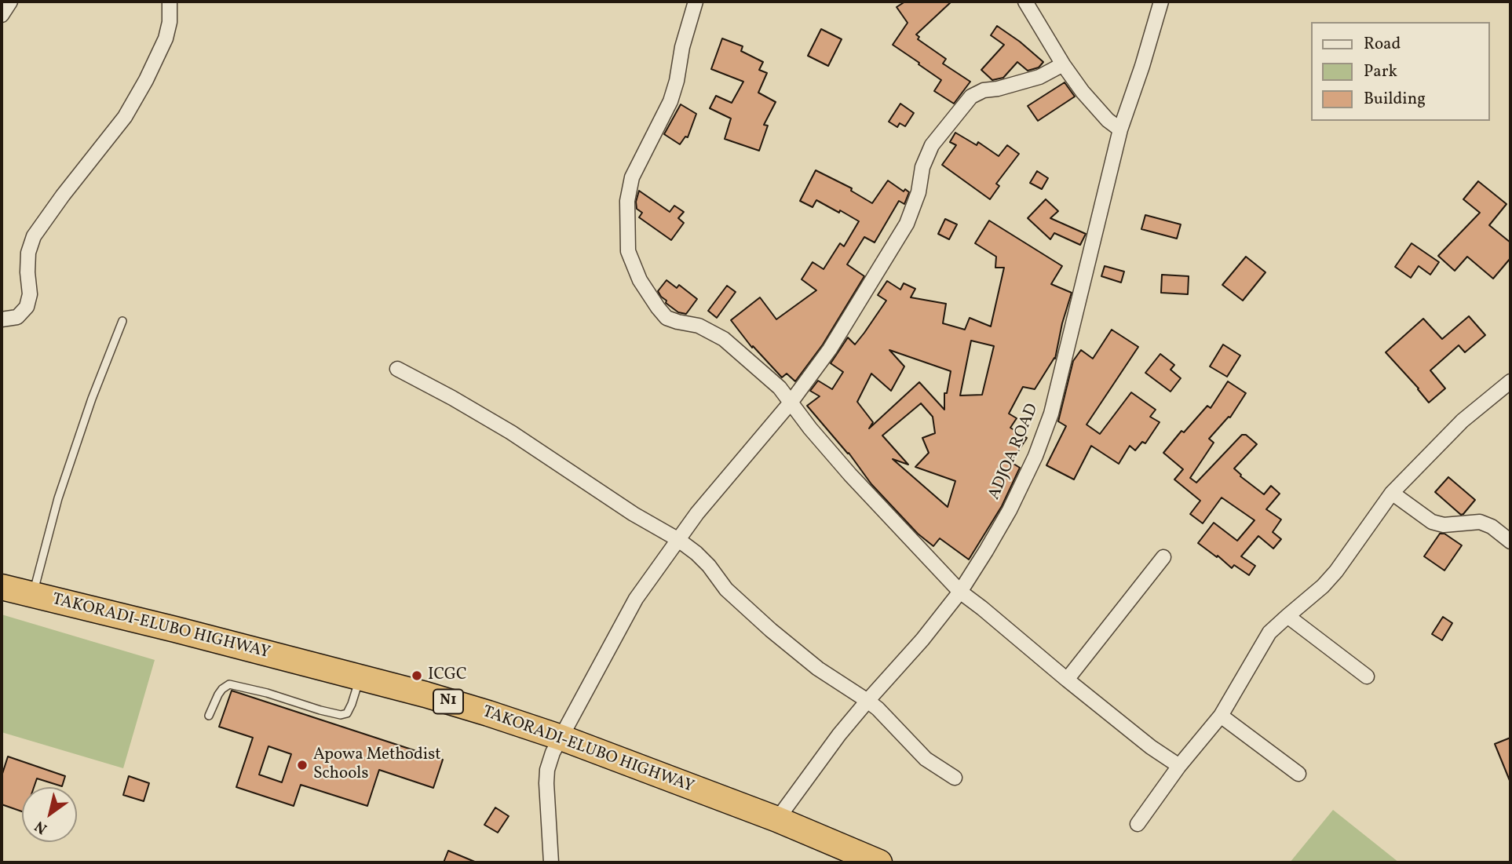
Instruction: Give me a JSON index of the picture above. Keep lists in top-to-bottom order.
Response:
{
  "streets": {
    "highway": ["TAKORADI-ELUBO HIGHWAY", "N1"],
    "street": ["ADJOA ROAD"]
  },
  "crossings": [
    ["ADJOA ROAD", "TAKORADI-ELUBO HIGHWAY"]
  ],
  "places": ["ICGC", "Apowa Methodist Schools"],
  "legend": ["Road", "Park", "Building"],
  "north": "bottom left"
}
